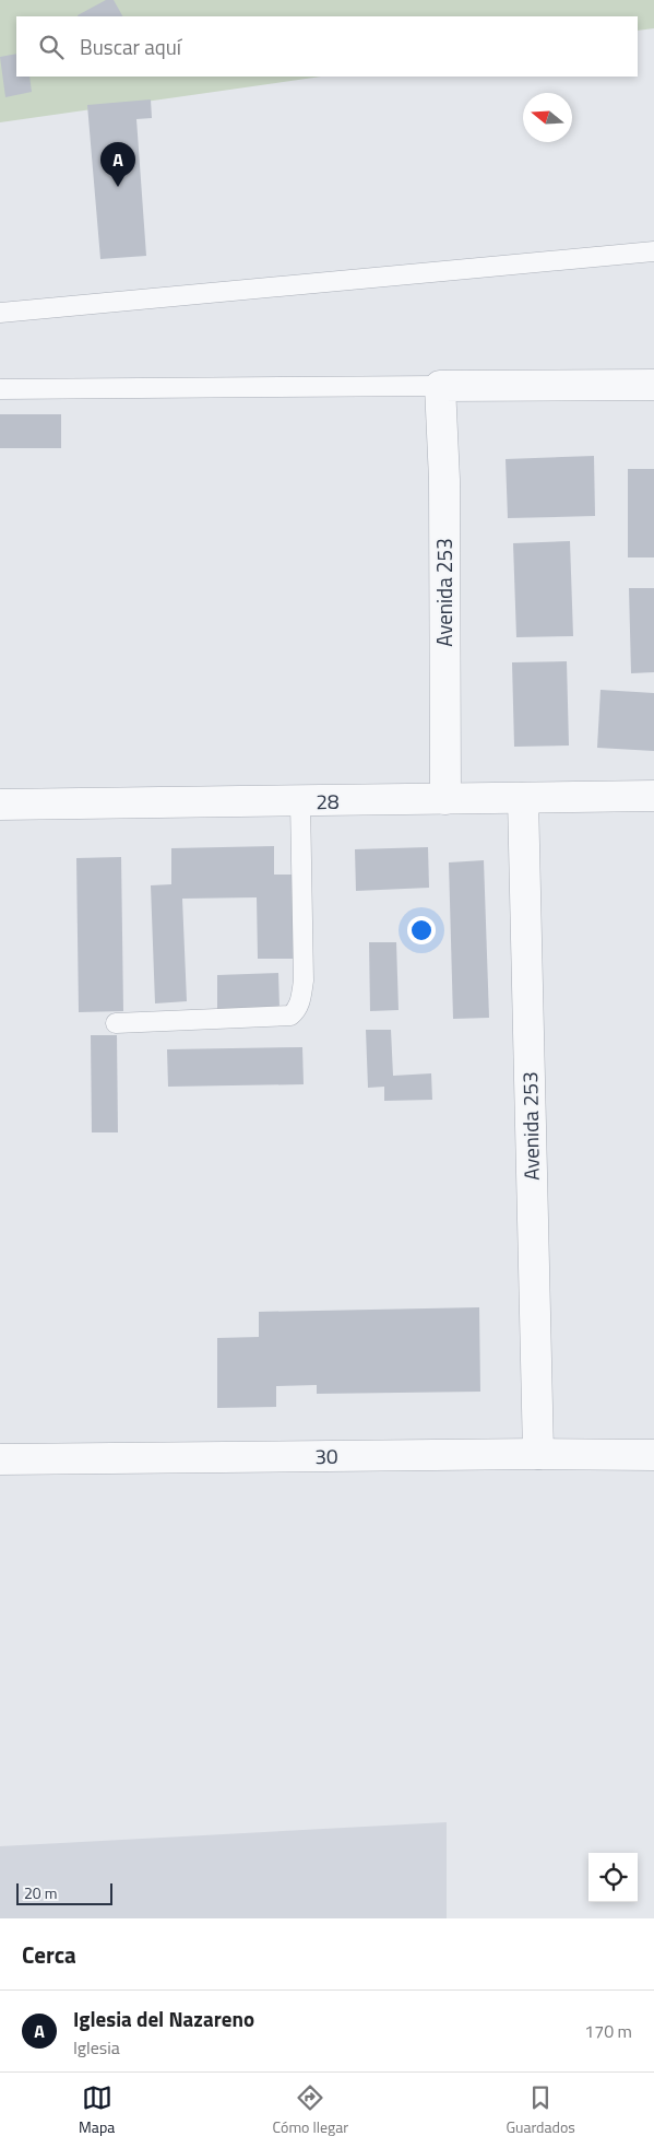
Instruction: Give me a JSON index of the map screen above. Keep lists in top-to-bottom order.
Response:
{
  "streets": {
    "street": ["Avenida 253", "28", "30"]
  },
  "crossings": [
    ["Avenida 253", "28"],
    ["Avenida 253", "30"]
  ],
  "scale_bar": "20 m",
  "north": "left",
  "page": {
    "search": "Buscar aquí",
    "pins": "A",
    "scale": "20 m",
    "heading": "Cerca",
    "list": [
      {
        "mark": "A",
        "name": "Iglesia del Nazareno",
        "note": "Iglesia",
        "value": "170 m"
      }
    ],
    "nav": ["Mapa", "Cómo llegar", "Guardados"]
  }
}
